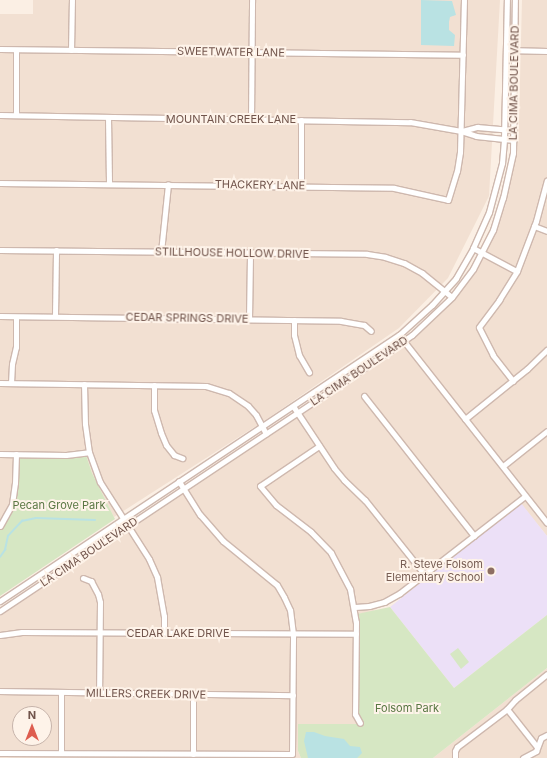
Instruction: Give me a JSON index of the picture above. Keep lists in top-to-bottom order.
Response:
{
  "streets": {
    "street": [
      "SWEETWATER LANE",
      "LA CIMA BOULEVARD",
      "MOUNTAIN CREEK LANE",
      "THACKERY LANE",
      "STILLHOUSE HOLLOW DRIVE",
      "CEDAR SPRINGS DRIVE",
      "CEDAR LAKE DRIVE",
      "MILLERS CREEK DRIVE"
    ]
  },
  "crossings": [
    ["LA CIMA BOULEVARD", "MOUNTAIN CREEK LANE"],
    ["LA CIMA BOULEVARD", "STILLHOUSE HOLLOW DRIVE"],
    ["MOUNTAIN CREEK LANE", "THACKERY LANE"]
  ],
  "parks": ["Pecan Grove Park", "Folsom Park"],
  "places": ["R. Steve Folsom Elementary School"],
  "north": "top"
}
